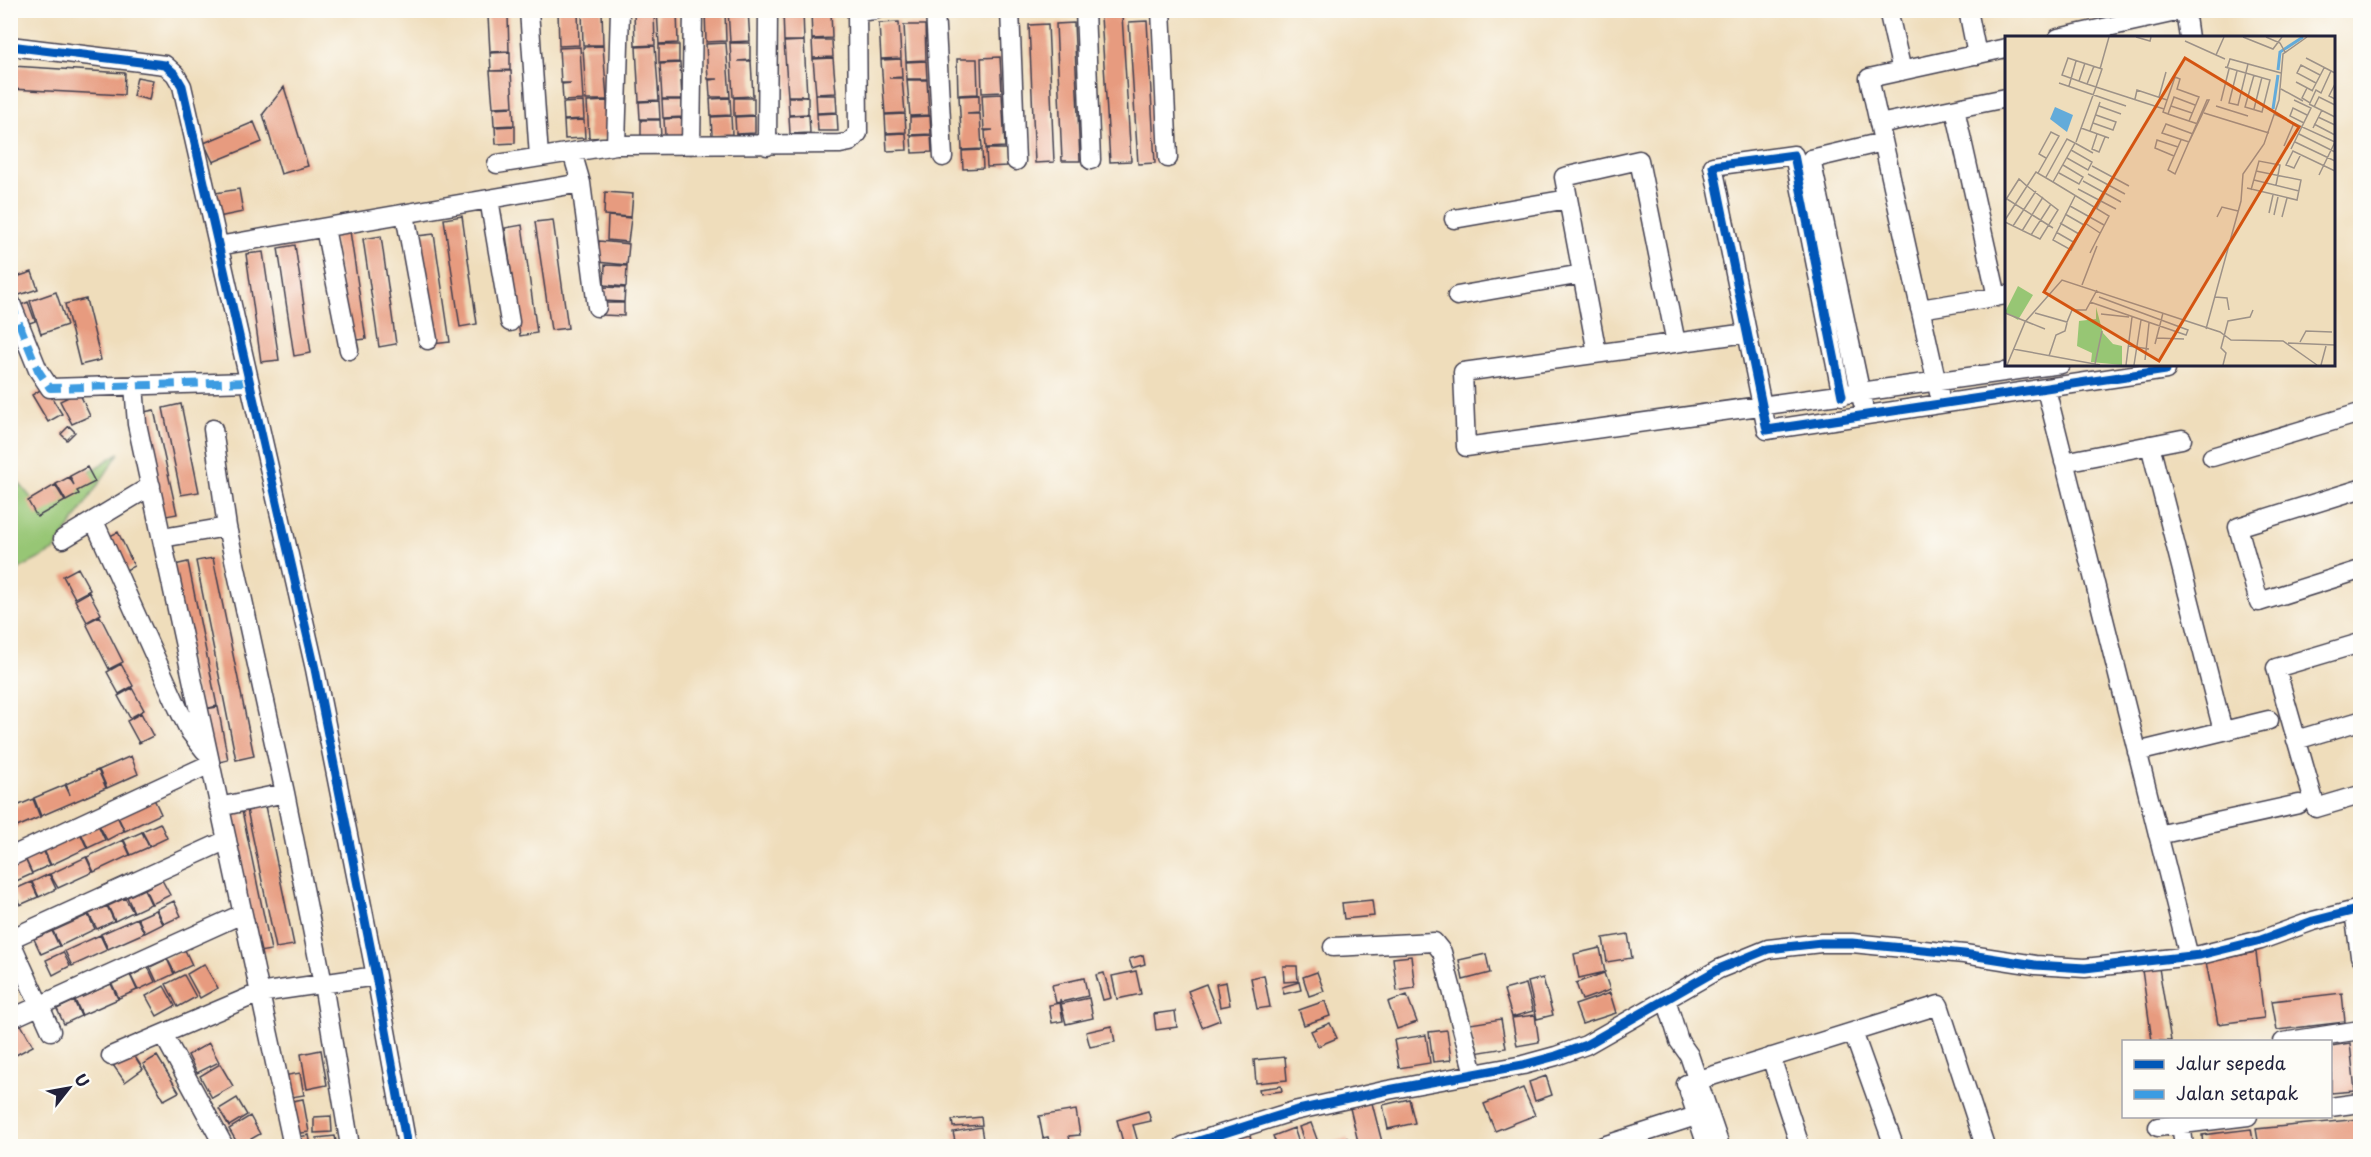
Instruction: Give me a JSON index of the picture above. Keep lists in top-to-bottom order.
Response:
{
  "legend": ["Jalur sepeda", "Jalan setapak"],
  "north": "top right"
}
